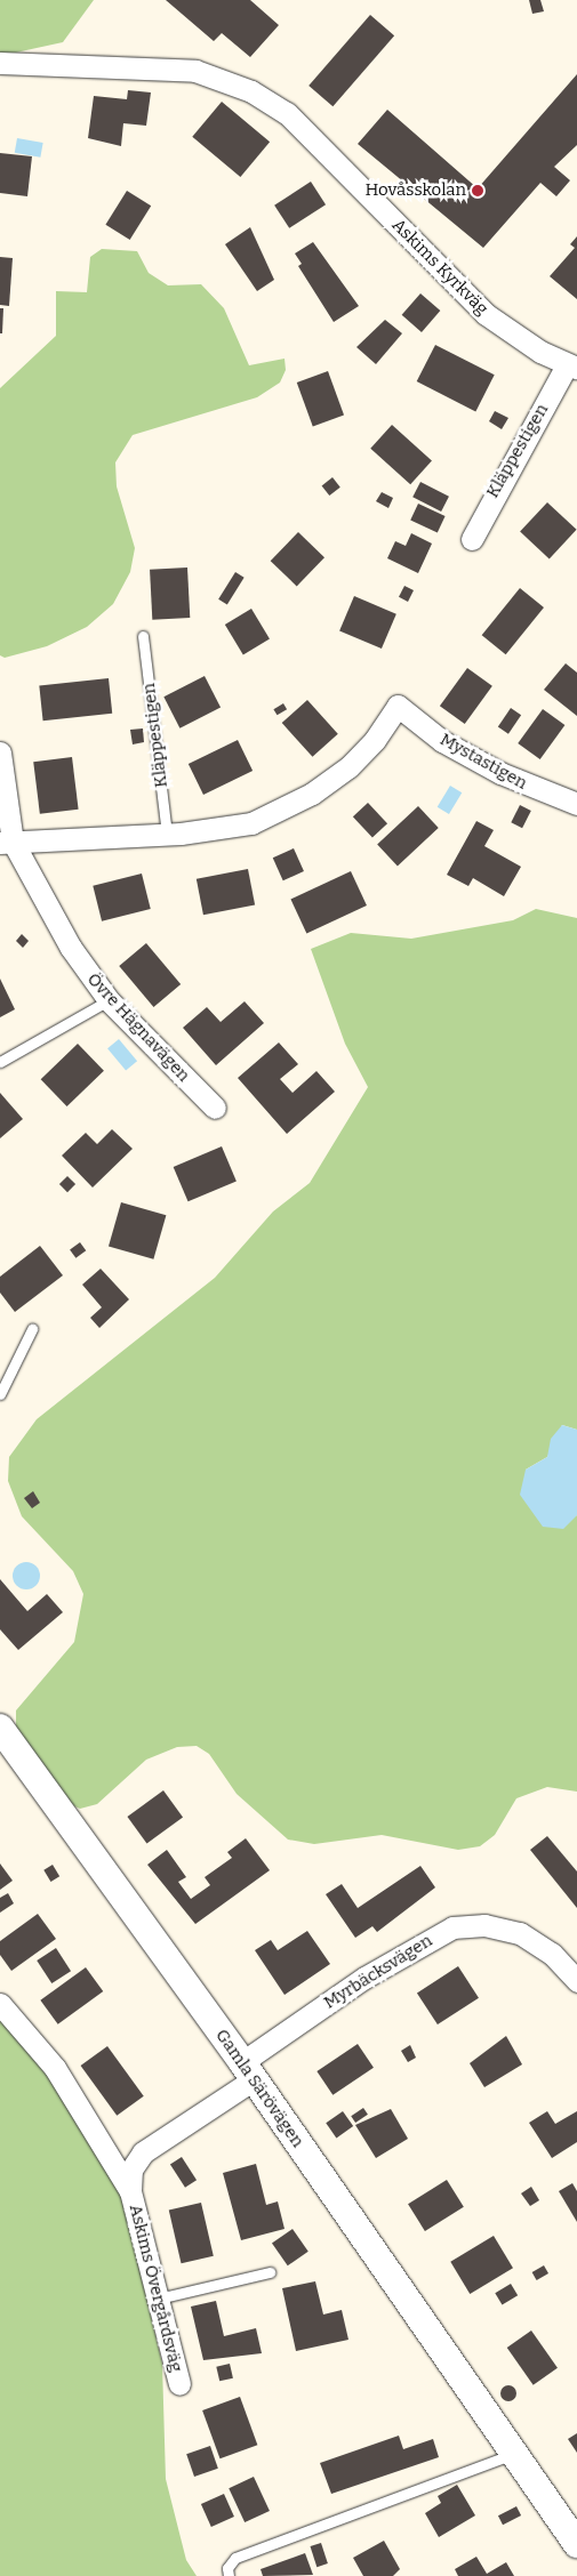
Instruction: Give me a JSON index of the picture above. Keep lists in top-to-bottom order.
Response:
{
  "streets": {
    "street": [
      "Askims Kyrkväg",
      "Kläppestigen",
      "Mystastigen",
      "Övre Hägnavägen",
      "Myrbäcksvägen",
      "Gamla Särövägen",
      "Askims Övergårdsväg"
    ]
  },
  "crossings": [
    ["Askims Kyrkväg", "Kläppestigen"],
    ["Kläppestigen", "Mystastigen"],
    ["Myrbäcksvägen", "Gamla Särövägen"],
    ["Myrbäcksvägen", "Askims Övergårdsväg"],
    ["Gamla Särövägen", "Askims Övergårdsväg"]
  ],
  "places": ["Hovåsskolan"]
}
